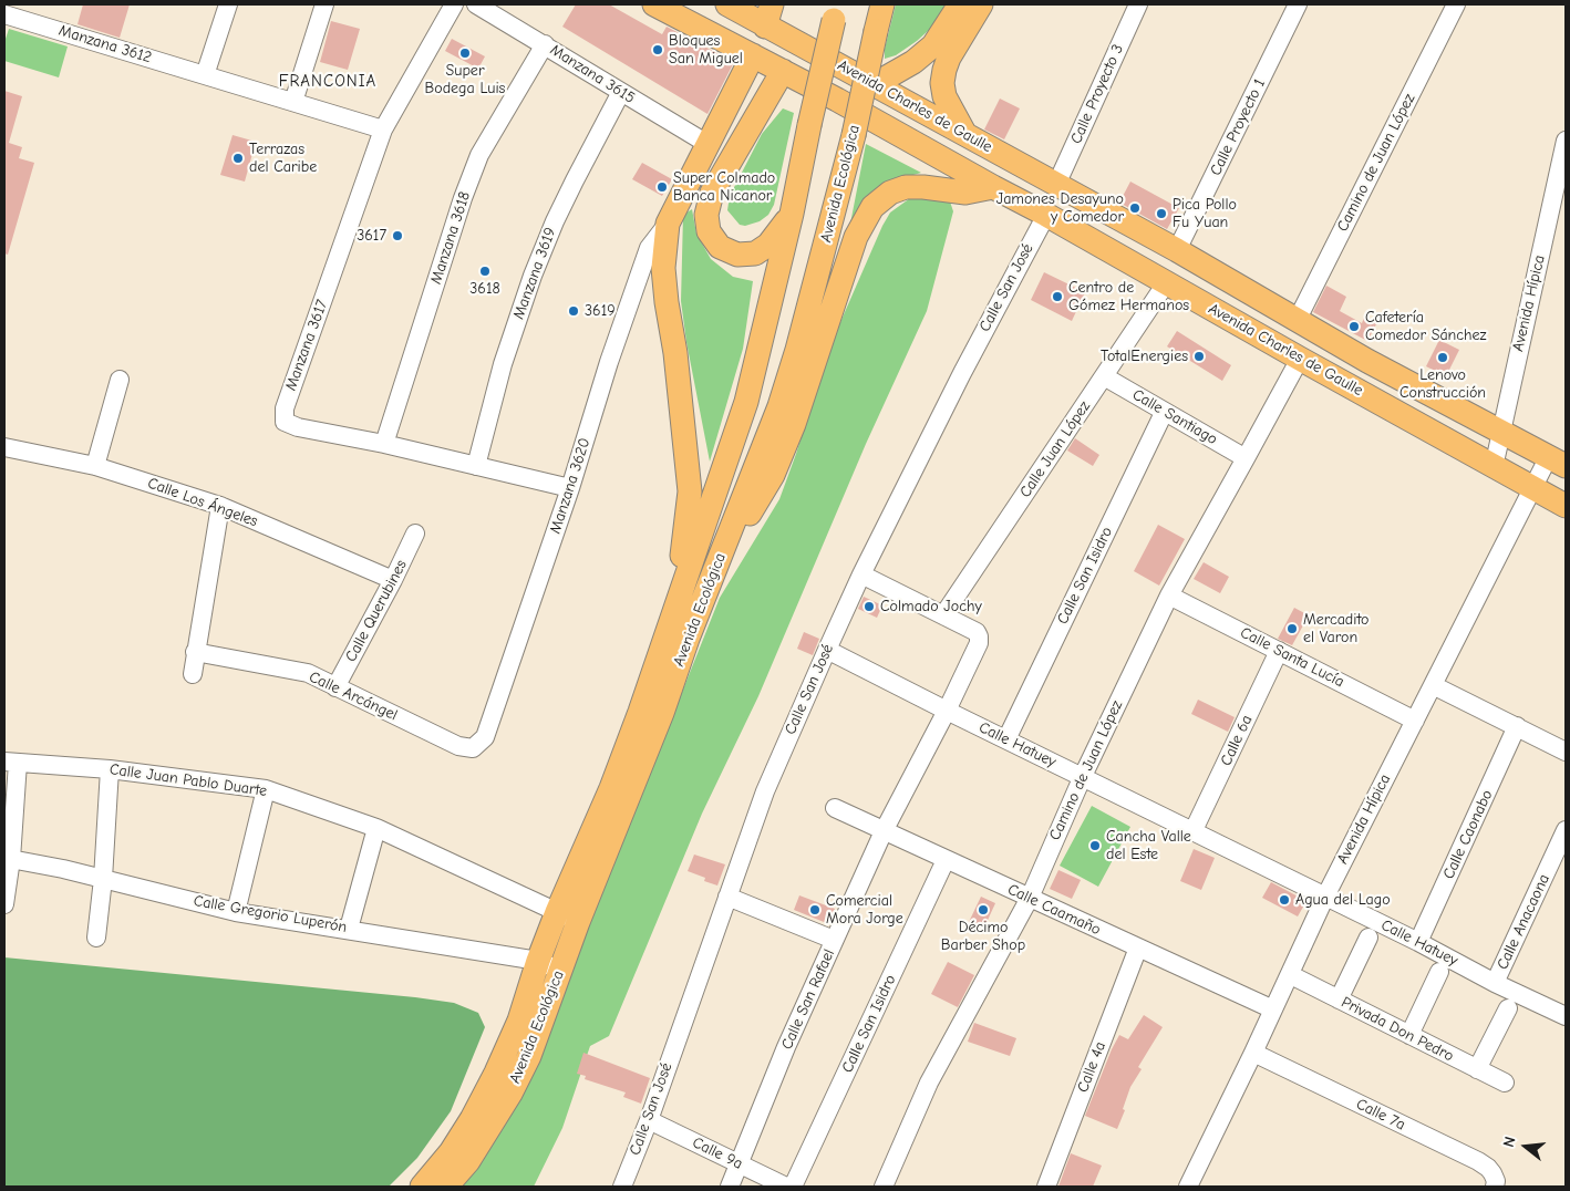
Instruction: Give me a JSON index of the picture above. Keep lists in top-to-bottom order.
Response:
{
  "streets": {
    "main road": ["Avenida Charles de Gaulle", "Avenida Ecológica"],
    "street": [
      "Manzana 3612",
      "Manzana 3615",
      "Calle Proyecto 3",
      "Calle Proyecto 1",
      "Camino de Juan López",
      "Manzana 3618",
      "Manzana 3619",
      "Calle San José",
      "Avenida Hípica",
      "Manzana 3617",
      "Calle Santiago",
      "Calle Juan López",
      "Manzana 3620",
      "Calle Los Ángeles",
      "Calle San Isidro",
      "Calle Querubines",
      "Calle Santa Lucía",
      "Calle Arcángel",
      "Calle 6a",
      "Calle Hatuey",
      "Calle Juan Pablo Duarte",
      "Calle Caonabo",
      "Calle Caamaño",
      "Calle Gregorio Luperón",
      "Calle Anacaona",
      "Calle San Rafael",
      "Privada Don Pedro",
      "Calle 4a",
      "Calle 7a",
      "Calle 9a"
    ]
  },
  "crossings": [
    ["Manzana 3612", "Manzana 3617"],
    ["Manzana 3615", "Manzana 3618"],
    ["Manzana 3615", "Manzana 3619"],
    ["Calle Proyecto 3", "Avenida Charles de Gaulle"],
    ["Avenida Charles de Gaulle", "Calle Proyecto 1"],
    ["Avenida Charles de Gaulle", "Camino de Juan López"],
    ["Avenida Charles de Gaulle", "Calle San José"],
    ["Avenida Charles de Gaulle", "Avenida Hípica"],
    ["Avenida Charles de Gaulle", "Calle Juan López"],
    ["Camino de Juan López", "Calle Santiago"],
    ["Camino de Juan López", "Calle Santa Lucía"],
    ["Camino de Juan López", "Calle Hatuey"],
    ["Camino de Juan López", "Calle Caamaño"],
    ["Avenida Ecológica", "Calle Juan Pablo Duarte"],
    ["Avenida Ecológica", "Calle Gregorio Luperón"],
    ["Manzana 3618", "Manzana 3617"],
    ["Manzana 3619", "Manzana 3617"],
    ["Calle San José", "Calle Hatuey"],
    ["Calle San José", "Calle 9a"],
    ["Avenida Hípica", "Calle Santa Lucía"],
    ["Avenida Hípica", "Calle Hatuey"],
    ["Avenida Hípica", "Calle Caamaño"],
    ["Avenida Hípica", "Privada Don Pedro"],
    ["Avenida Hípica", "Calle 7a"],
    ["Manzana 3617", "Manzana 3620"],
    ["Calle Santiago", "Calle Juan López"],
    ["Calle Santiago", "Calle San Isidro"],
    ["Calle Juan López", "Calle San Rafael"],
    ["Manzana 3620", "Calle Arcángel"],
    ["Calle Los Ángeles", "Calle Querubines"],
    ["Calle San Isidro", "Calle Hatuey"],
    ["Calle San Isidro", "Calle Caamaño"],
    ["Calle Querubines", "Calle Arcángel"],
    ["Calle Santa Lucía", "Calle 6a"],
    ["Calle 6a", "Calle Hatuey"],
    ["Calle Hatuey", "Calle Caonabo"],
    ["Calle Hatuey", "Calle Anacaona"],
    ["Calle Hatuey", "Calle San Rafael"],
    ["Calle Caamaño", "Calle San Rafael"],
    ["Calle Caamaño", "Calle 4a"],
    ["Calle San Rafael", "Calle 9a"]
  ],
  "districts": ["FRANCONIA"],
  "places": [
    "Bloques San Miguel",
    "Super Bodega Luis",
    "Terrazas del Caribe",
    "Super Colmado Banca Nicanor",
    "Jamones Desayuno y Comedor",
    "Pica Pollo Fu Yuan",
    "3617",
    "3618",
    "Centro de Gómez Hermanos",
    "3619",
    "Cafetería Comedor Sánchez",
    "TotalEnergies",
    "Lenovo Construcción",
    "Colmado Jochy",
    "Mercadito el Varon",
    "Cancha Valle del Este",
    "Agua del Lago",
    "Comercial Mora Jorge",
    "Décimo Barber Shop"
  ],
  "north": "left"
}
